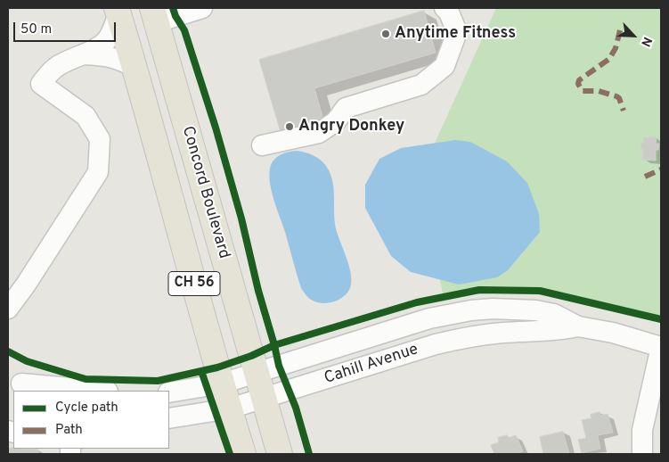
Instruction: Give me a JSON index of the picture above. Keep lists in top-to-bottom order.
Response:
{
  "streets": {
    "main road": ["Concord Boulevard", "CH 56"],
    "street": ["Cahill Avenue"]
  },
  "crossings": [
    ["Concord Boulevard", "Cahill Avenue"],
    ["CH 56", "Cahill Avenue"]
  ],
  "places": ["Anytime Fitness", "Angry Donkey"],
  "legend": ["Cycle path", "Path"],
  "scale_bar": "50 m",
  "north": "bottom right"
}
